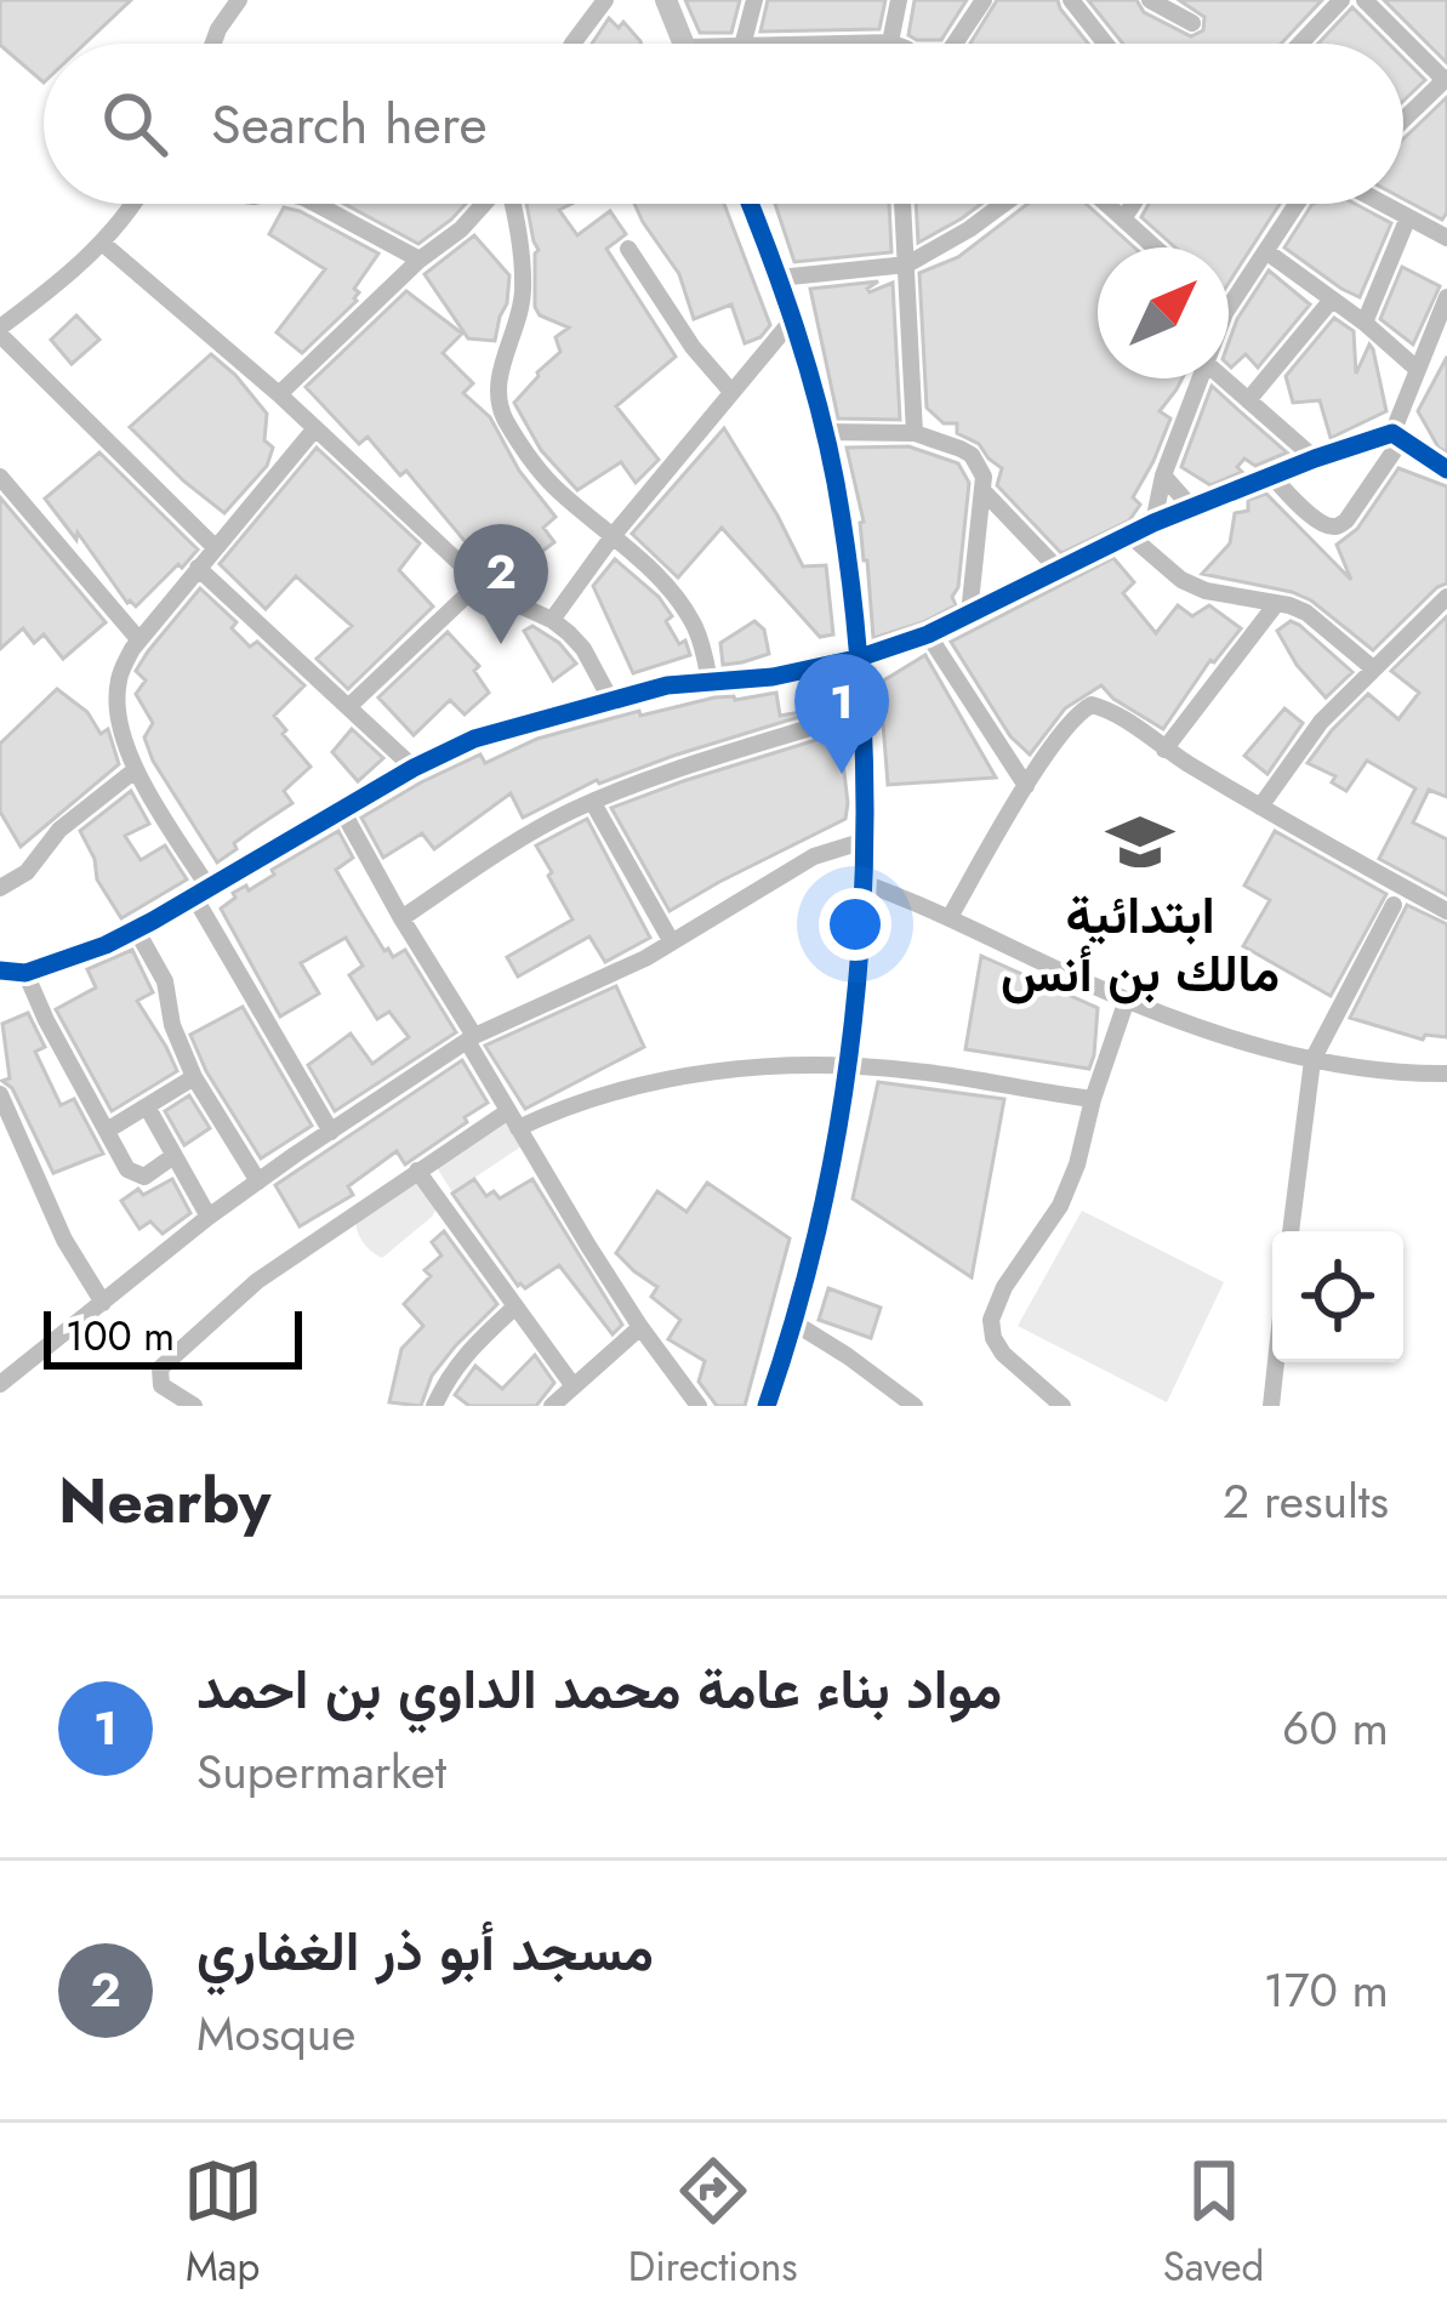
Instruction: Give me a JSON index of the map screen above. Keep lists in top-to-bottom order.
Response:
{
  "places": {
    "school or university": ["ابتدائية مالك بن أنس"]
  },
  "scale_bar": "100 m",
  "north": "top right",
  "page": {
    "search": "Search here",
    "pins": ["2", "1"],
    "scale": "100 m",
    "heading": ["Nearby", "2 results"],
    "list": [
      {
        "mark": "1",
        "name": "مواد بناء عامة محمد الداوي بن احمد",
        "note": "Supermarket",
        "value": "60 m"
      },
      {
        "mark": "2",
        "name": "مسجد أبو ذر الغفاري",
        "note": "Mosque",
        "value": "170 m"
      }
    ],
    "nav": ["Map", "Directions", "Saved"]
  }
}
